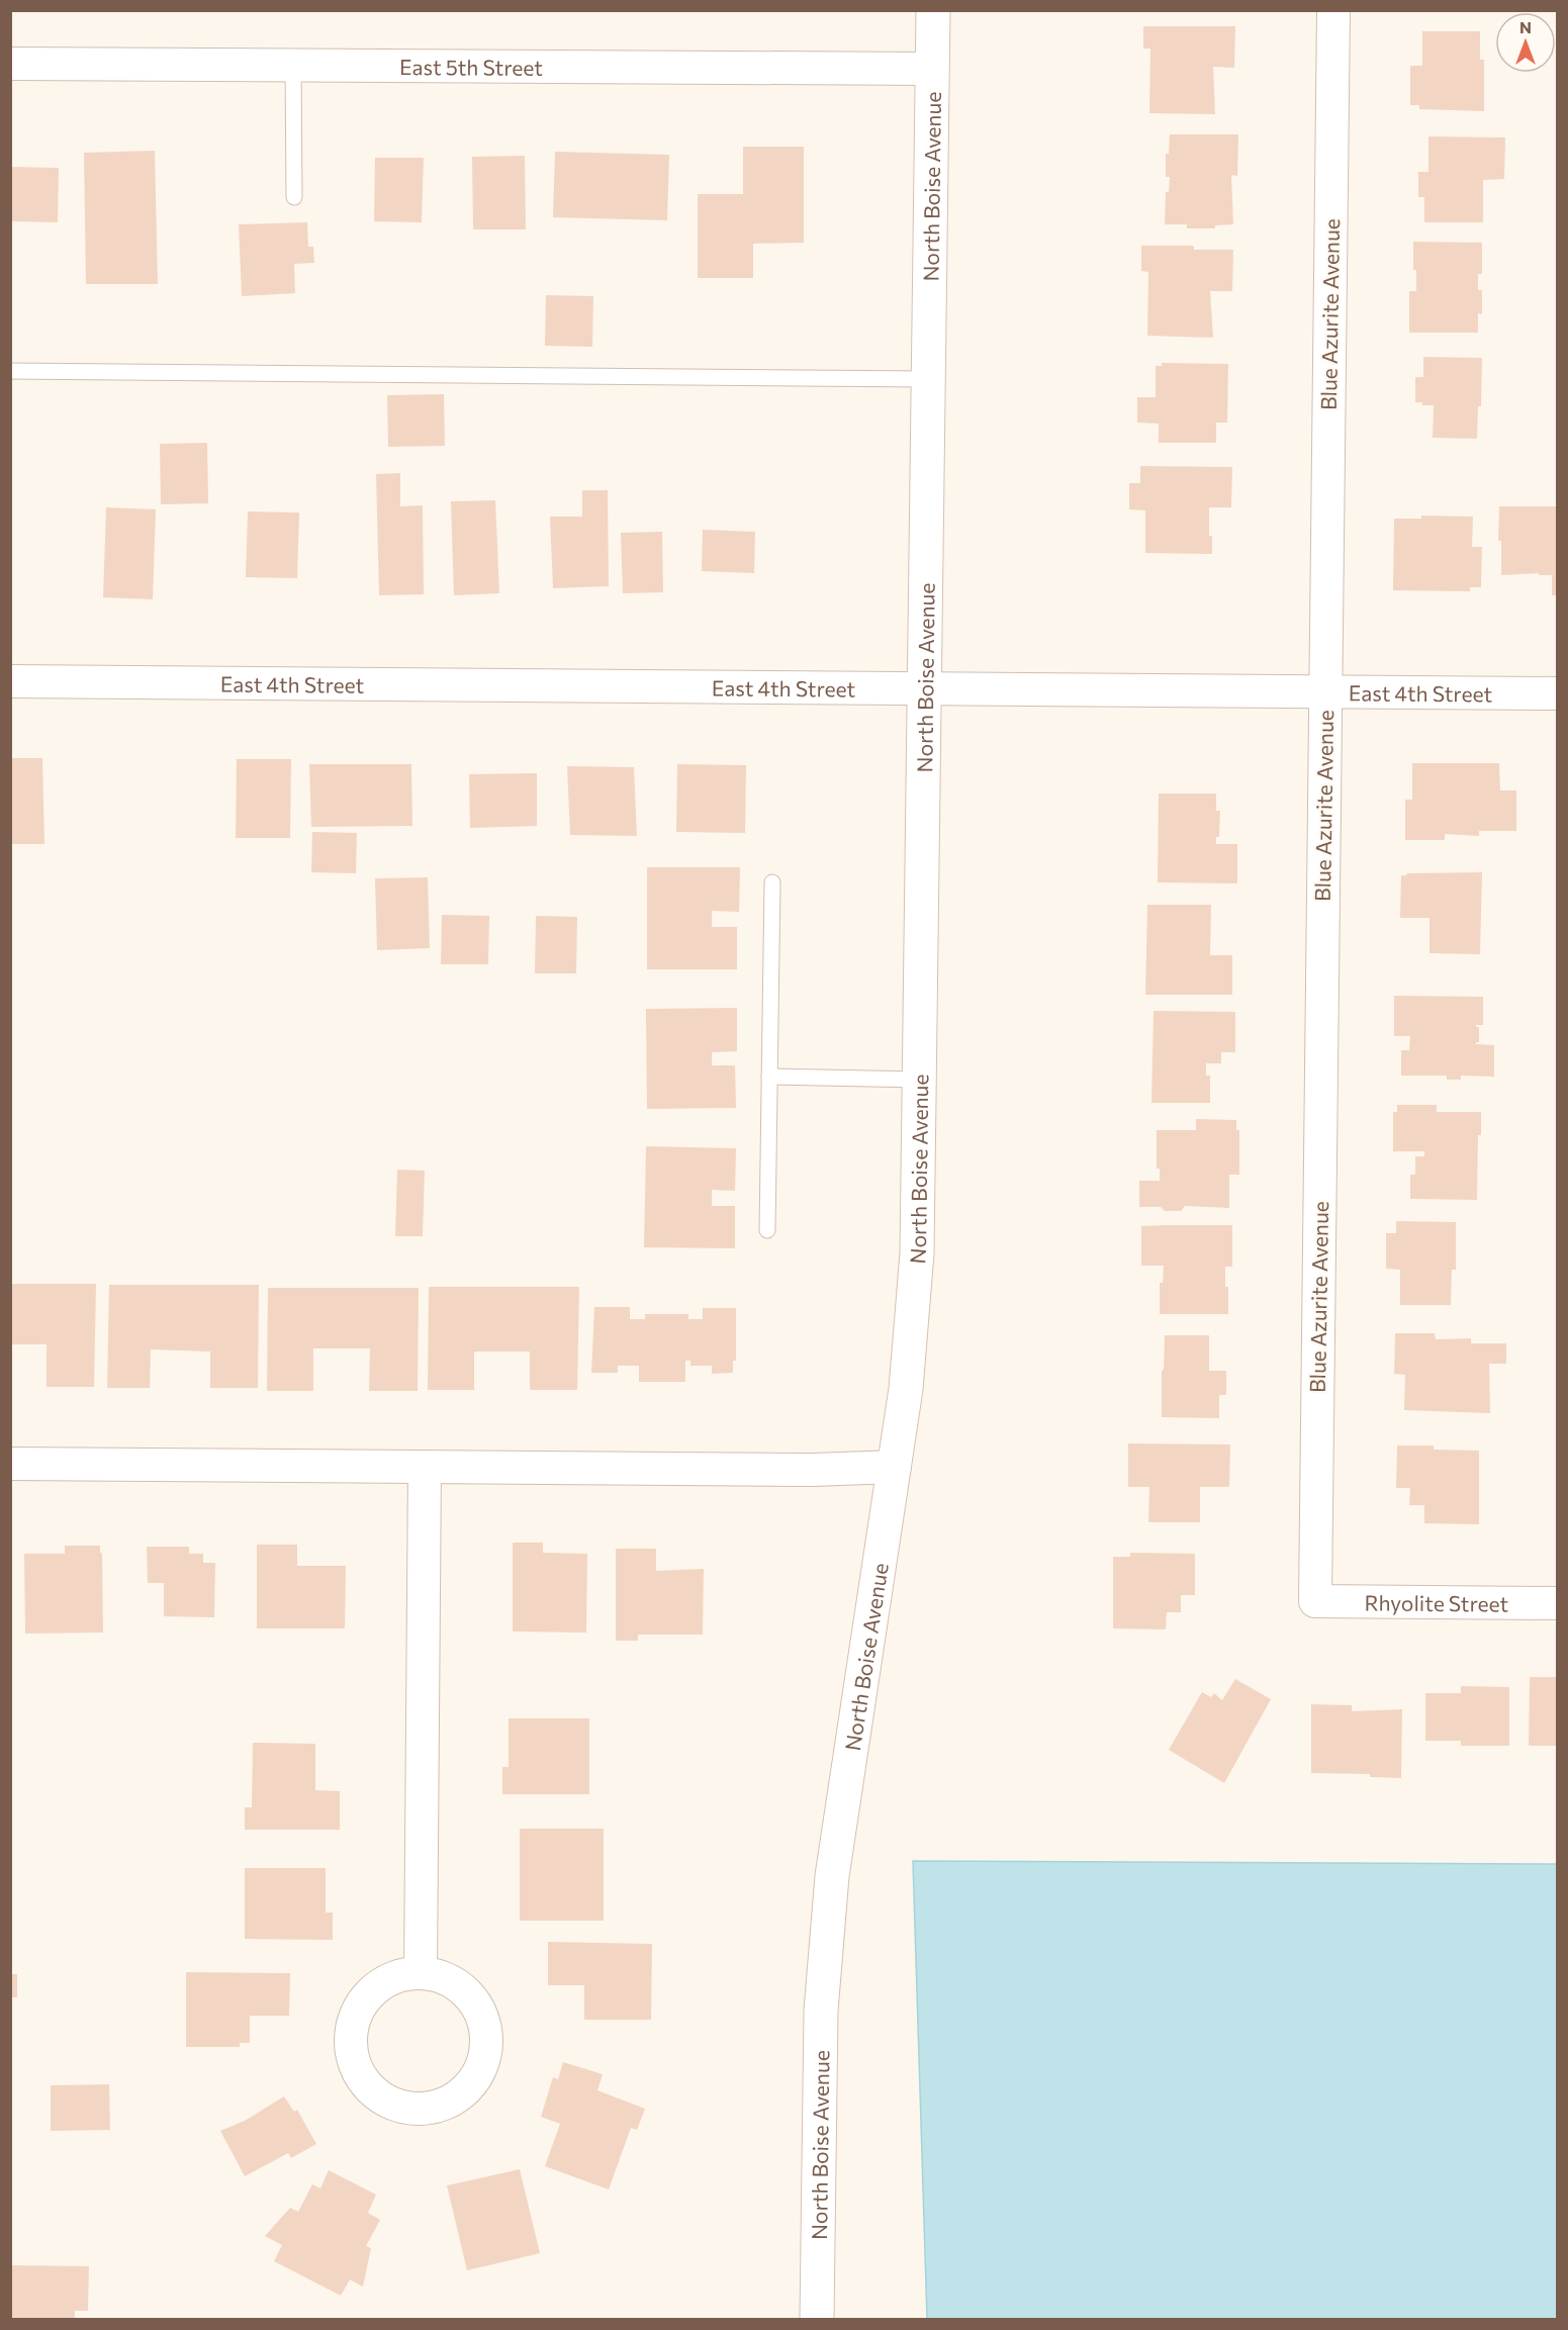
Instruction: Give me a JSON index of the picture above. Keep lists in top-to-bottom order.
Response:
{
  "streets": {
    "street": [
      "East 5th Street",
      "North Boise Avenue",
      "Blue Azurite Avenue",
      "East 4th Street",
      "Rhyolite Street"
    ]
  },
  "crossings": [
    ["East 5th Street", "North Boise Avenue"],
    ["North Boise Avenue", "East 4th Street"],
    ["Blue Azurite Avenue", "East 4th Street"],
    ["Blue Azurite Avenue", "Rhyolite Street"]
  ],
  "north": "top"
}
